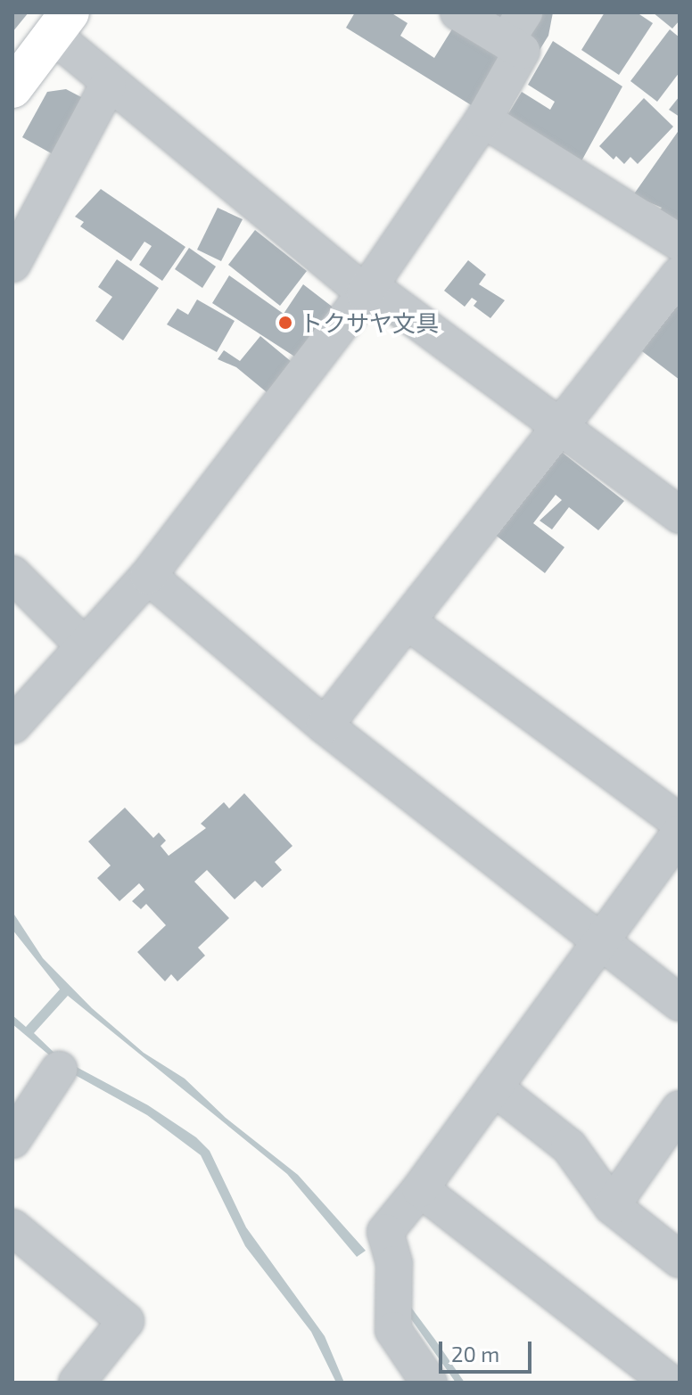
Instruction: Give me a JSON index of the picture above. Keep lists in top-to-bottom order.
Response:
{
  "places": ["トクサヤ文具"],
  "scale_bar": "20 m"
}
